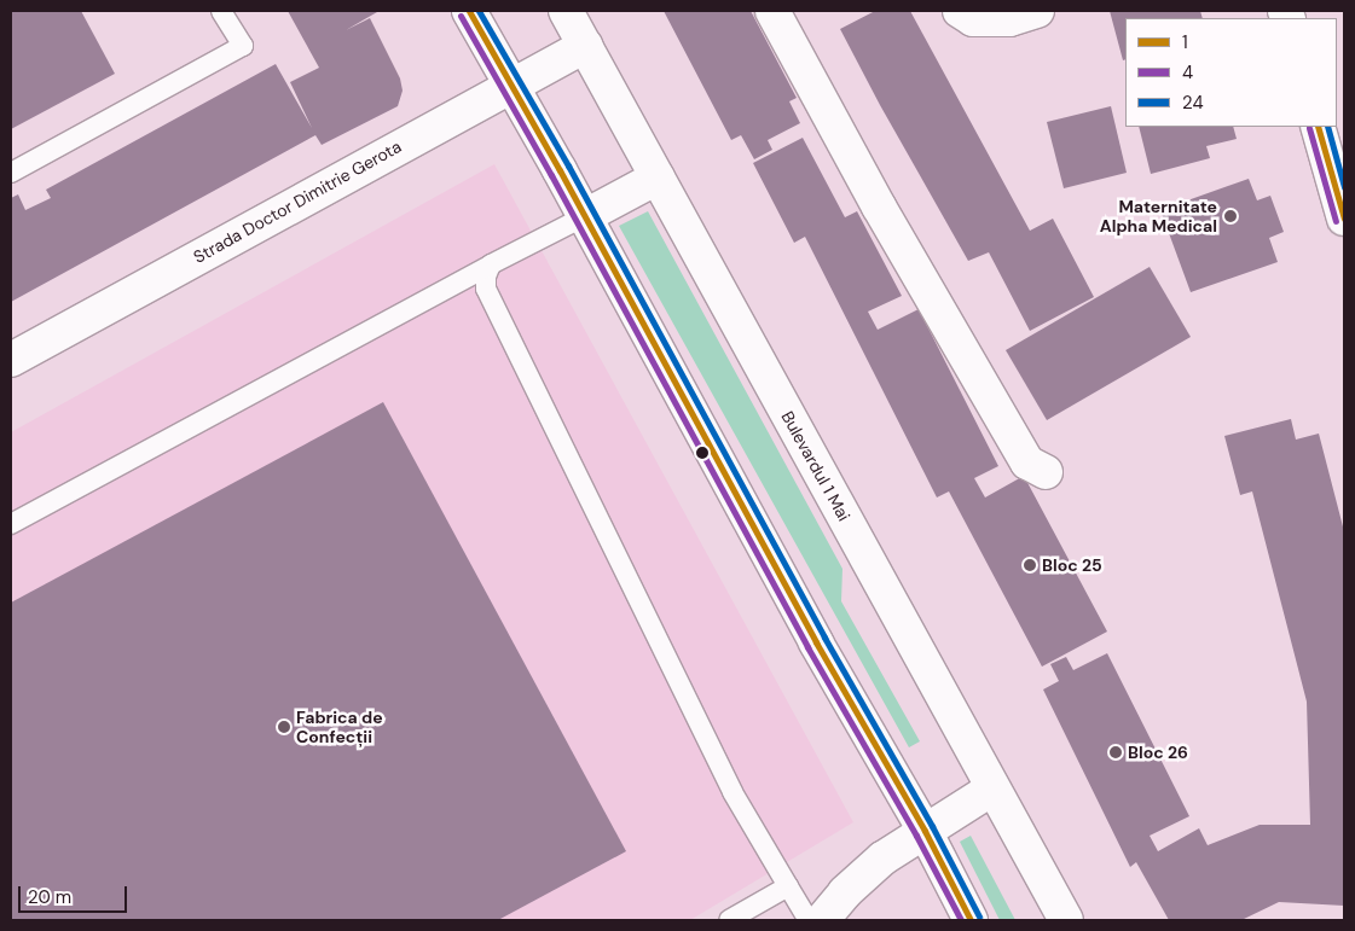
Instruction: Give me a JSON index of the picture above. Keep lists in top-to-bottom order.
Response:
{
  "streets": {
    "main road": ["Strada Doctor Dimitrie Gerota", "Bulevardul 1 Mai"]
  },
  "crossings": [
    ["Strada Doctor Dimitrie Gerota", "Bulevardul 1 Mai"]
  ],
  "places": [
    "Maternitate Alpha Medical",
    "Bloc 25",
    "Fabrica de Confecții",
    "Bloc 26"
  ],
  "lines": ["transit line 1", "transit line 24", "transit line 4"],
  "legend": ["1", "4", "24"],
  "scale_bar": "20 m"
}
